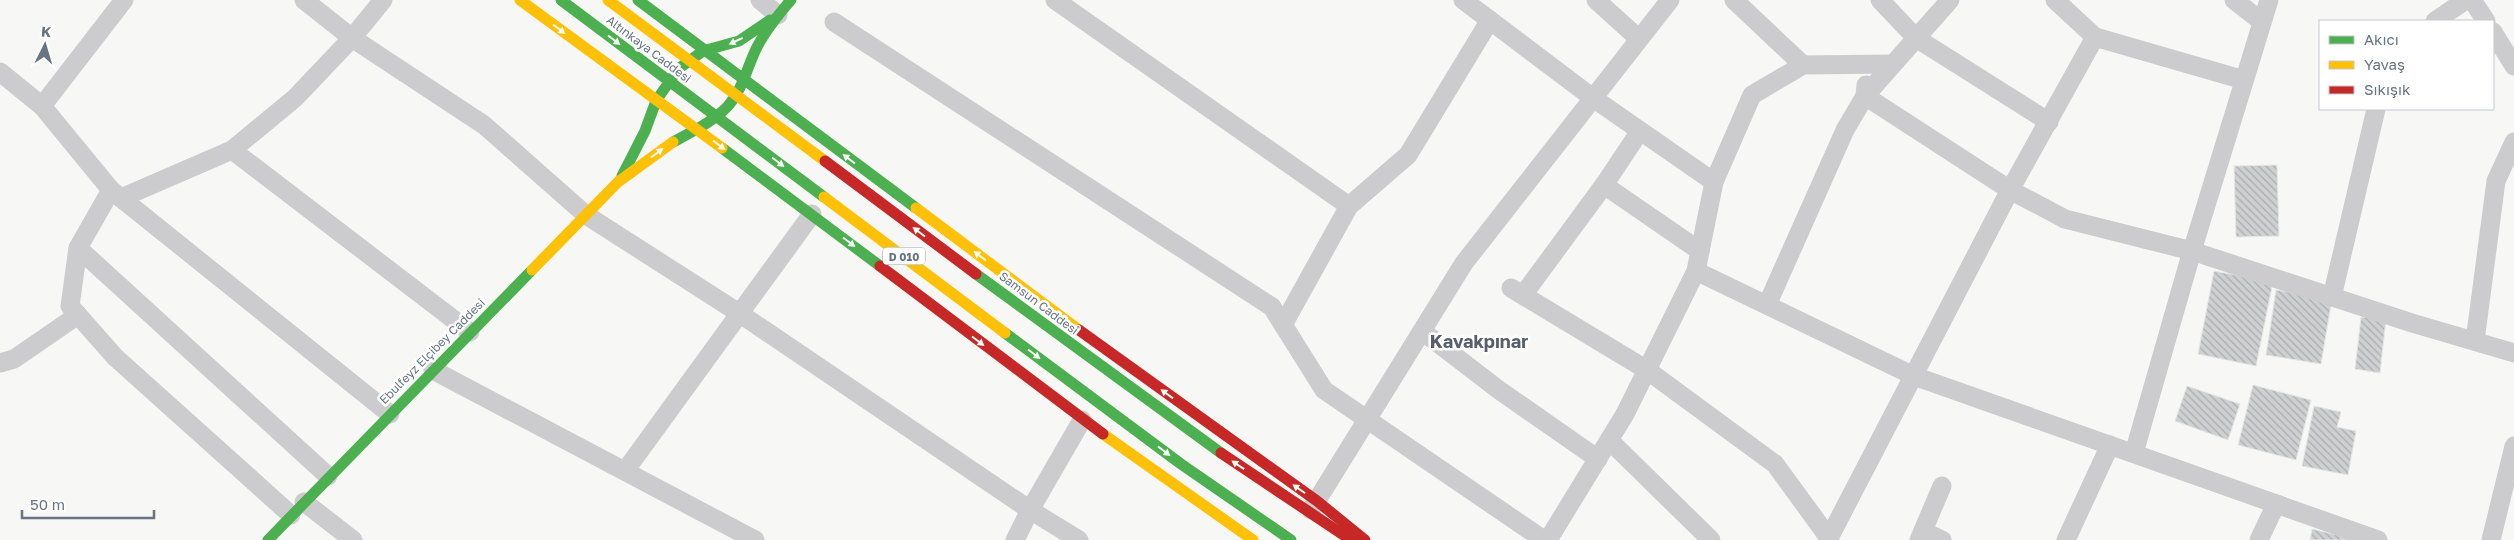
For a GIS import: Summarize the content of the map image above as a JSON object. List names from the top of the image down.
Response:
{
  "streets": {
    "main road": [
      "Altınkaya Caddesi",
      "D 010",
      "Samsun Caddesi",
      "Ebulfeyz Elçibey Caddesi"
    ]
  },
  "crossings": [
    ["Altınkaya Caddesi", "Samsun Caddesi"]
  ],
  "districts": ["Kavakpınar"],
  "legend": ["Akıcı", "Yavaş", "Sıkışık"],
  "scale_bar": "50 m",
  "north": "top"
}
